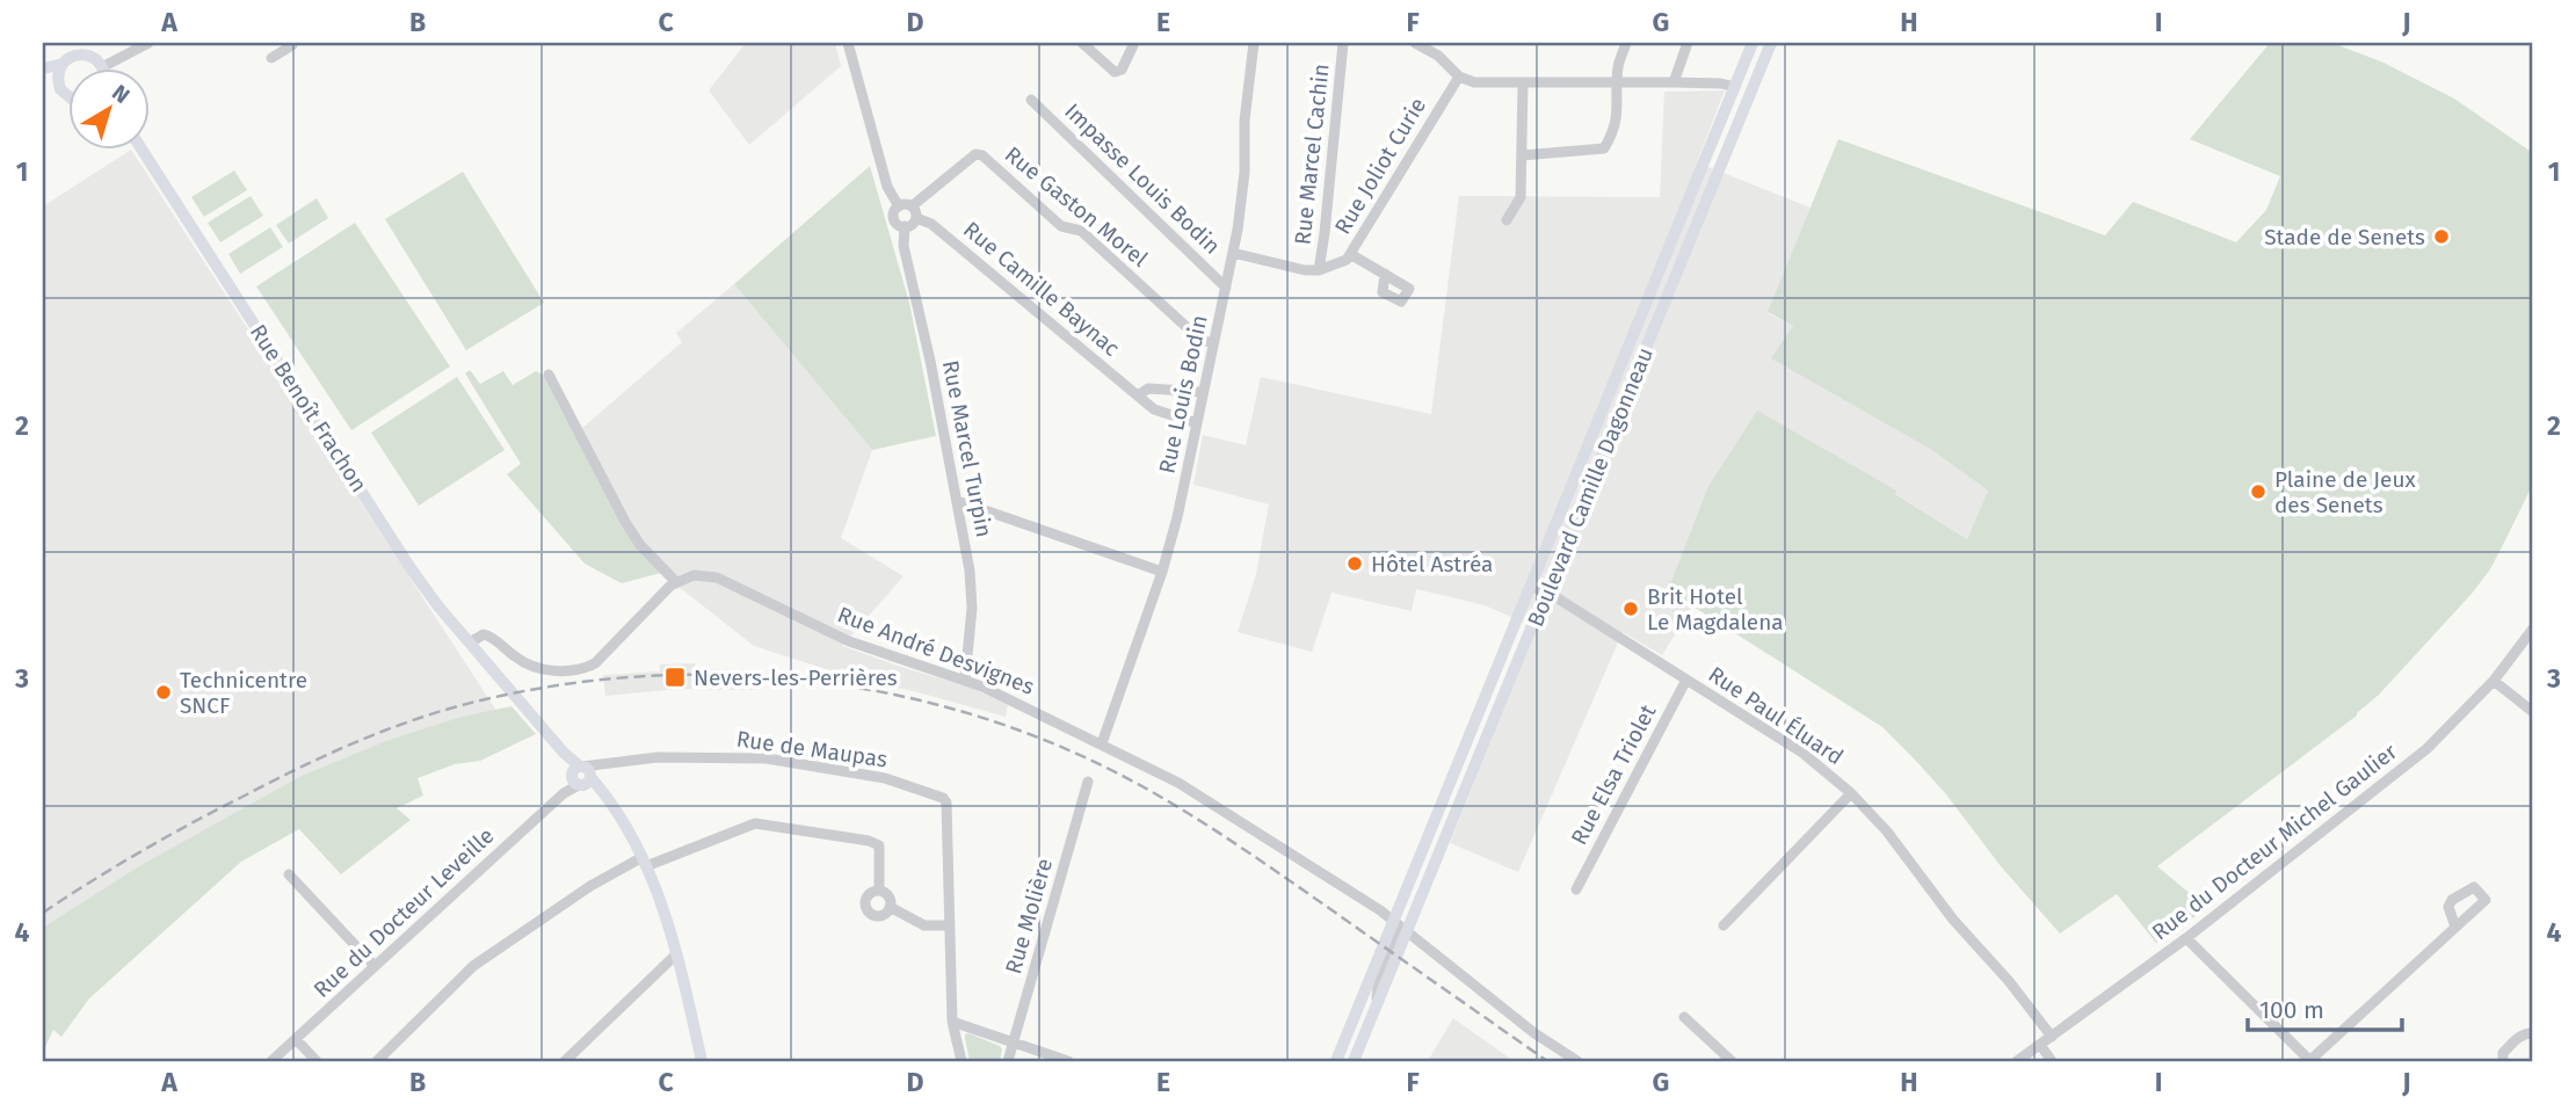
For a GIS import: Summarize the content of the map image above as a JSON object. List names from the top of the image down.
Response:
{
  "streets": {
    "main road": ["Rue Benoît Frachon", "Boulevard Camille Dagonneau"],
    "street": [
      "Rue Marcel Cachin",
      "Rue Joliot Curie",
      "Impasse Louis Bodin",
      "Rue Gaston Morel",
      "Rue Camille Baynac",
      "Rue Louis Bodin",
      "Rue Marcel Turpin",
      "Rue André Desvignes",
      "Rue Paul Éluard",
      "Rue de Maupas",
      "Rue Elsa Triolet",
      "Rue du Docteur Michel Gaulier",
      "Rue du Docteur Leveille",
      "Rue Molière"
    ]
  },
  "crossings": [
    ["Rue Marcel Cachin", "Rue Joliot Curie"],
    ["Impasse Louis Bodin", "Rue Louis Bodin"],
    ["Rue Gaston Morel", "Rue Camille Baynac"],
    ["Rue Gaston Morel", "Rue Louis Bodin"],
    ["Rue Gaston Morel", "Rue Marcel Turpin"],
    ["Rue Camille Baynac", "Rue Louis Bodin"],
    ["Rue Camille Baynac", "Rue Marcel Turpin"],
    ["Rue Louis Bodin", "Rue André Desvignes"],
    ["Rue Benoît Frachon", "Rue de Maupas"],
    ["Rue Benoît Frachon", "Rue du Docteur Leveille"],
    ["Rue Marcel Turpin", "Rue André Desvignes"],
    ["Boulevard Camille Dagonneau", "Rue André Desvignes"],
    ["Boulevard Camille Dagonneau", "Rue Paul Éluard"],
    ["Rue Paul Éluard", "Rue Elsa Triolet"],
    ["Rue Paul Éluard", "Rue du Docteur Michel Gaulier"],
    ["Rue de Maupas", "Rue du Docteur Leveille"]
  ],
  "places": {
    "other": [
      "Stade de Senets",
      "Plaine de Jeux des Senets",
      "Hôtel Astréa",
      "Brit Hotel Le Magdalena",
      "Technicentre SNCF"
    ],
    "transit": ["Nevers-les-Perrières"]
  },
  "scale_bar": "100 m",
  "north": "top right",
  "grid": {
    "columns": [
      "A",
      "B",
      "C",
      "D",
      "E",
      "F",
      "G",
      "H",
      "I",
      "J"
    ],
    "rows": [
      "1",
      "2",
      "3",
      "4"
    ]
  }
}
